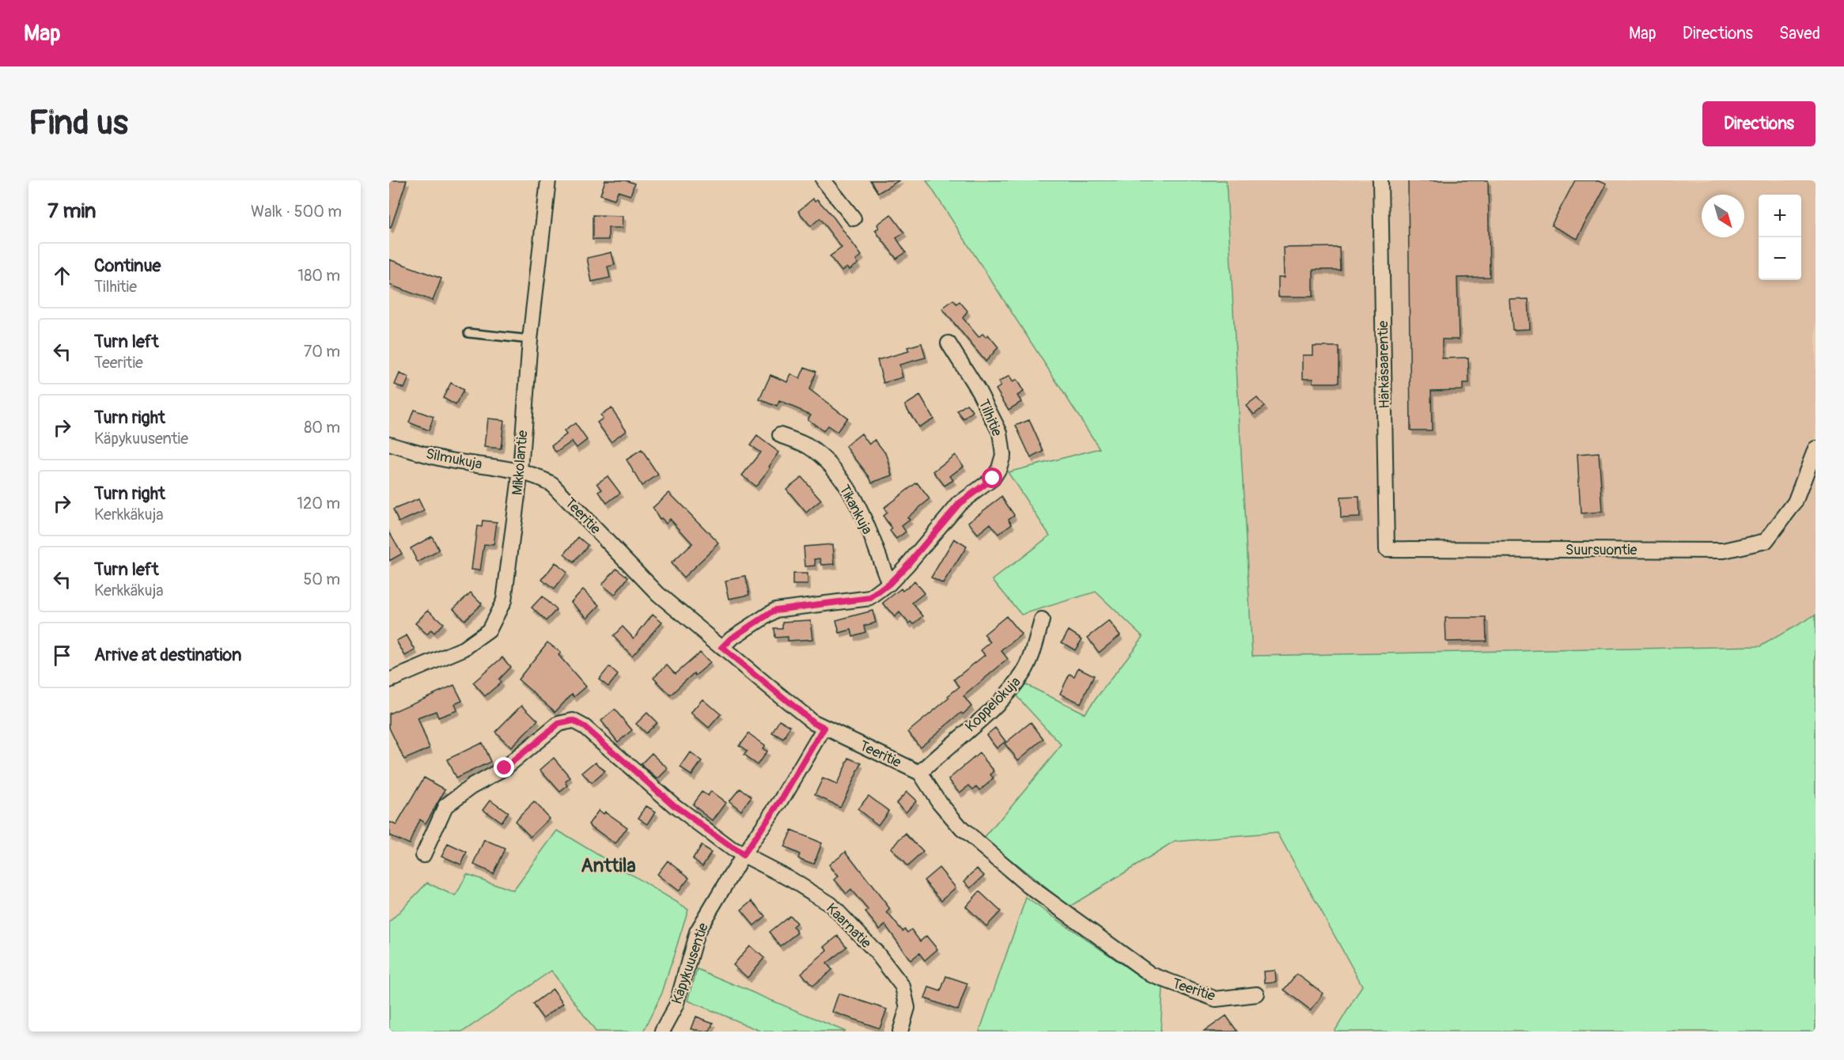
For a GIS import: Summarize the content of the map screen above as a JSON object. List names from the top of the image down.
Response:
{
  "streets": {
    "street": [
      "Härkäsaarentie",
      "Tilhitie",
      "Silmukuja",
      "Mikkolantie",
      "Tikankuja",
      "Teeritie",
      "Suursuontie",
      "Koppelokuja",
      "Kaarnatie",
      "Käpykuusentie"
    ]
  },
  "crossings": [
    ["Härkäsaarentie", "Suursuontie"],
    ["Tilhitie", "Tikankuja"],
    ["Tilhitie", "Teeritie"],
    ["Silmukuja", "Mikkolantie"],
    ["Silmukuja", "Teeritie"],
    ["Mikkolantie", "Teeritie"],
    ["Teeritie", "Koppelokuja"],
    ["Teeritie", "Käpykuusentie"],
    ["Kaarnatie", "Käpykuusentie"]
  ],
  "districts": ["Anttila"],
  "north": "bottom right",
  "page": {
    "header": "Map",
    "nav": ["Map", "Directions", "Saved"],
    "buttons": "Directions",
    "title": "Find us",
    "heading": ["7 min", "Walk · 500 m"],
    "map_buttons": ["+", "−"],
    "list": [
      ["Continue", "Tilhitie", "180 m"],
      ["Turn left", "Teeritie", "70 m"],
      ["Turn right", "Käpykuusentie", "80 m"],
      ["Turn right", "Kerkkäkuja", "120 m"],
      ["Turn left", "Kerkkäkuja", "50 m"],
      "Arrive at destination"
    ]
  }
}
